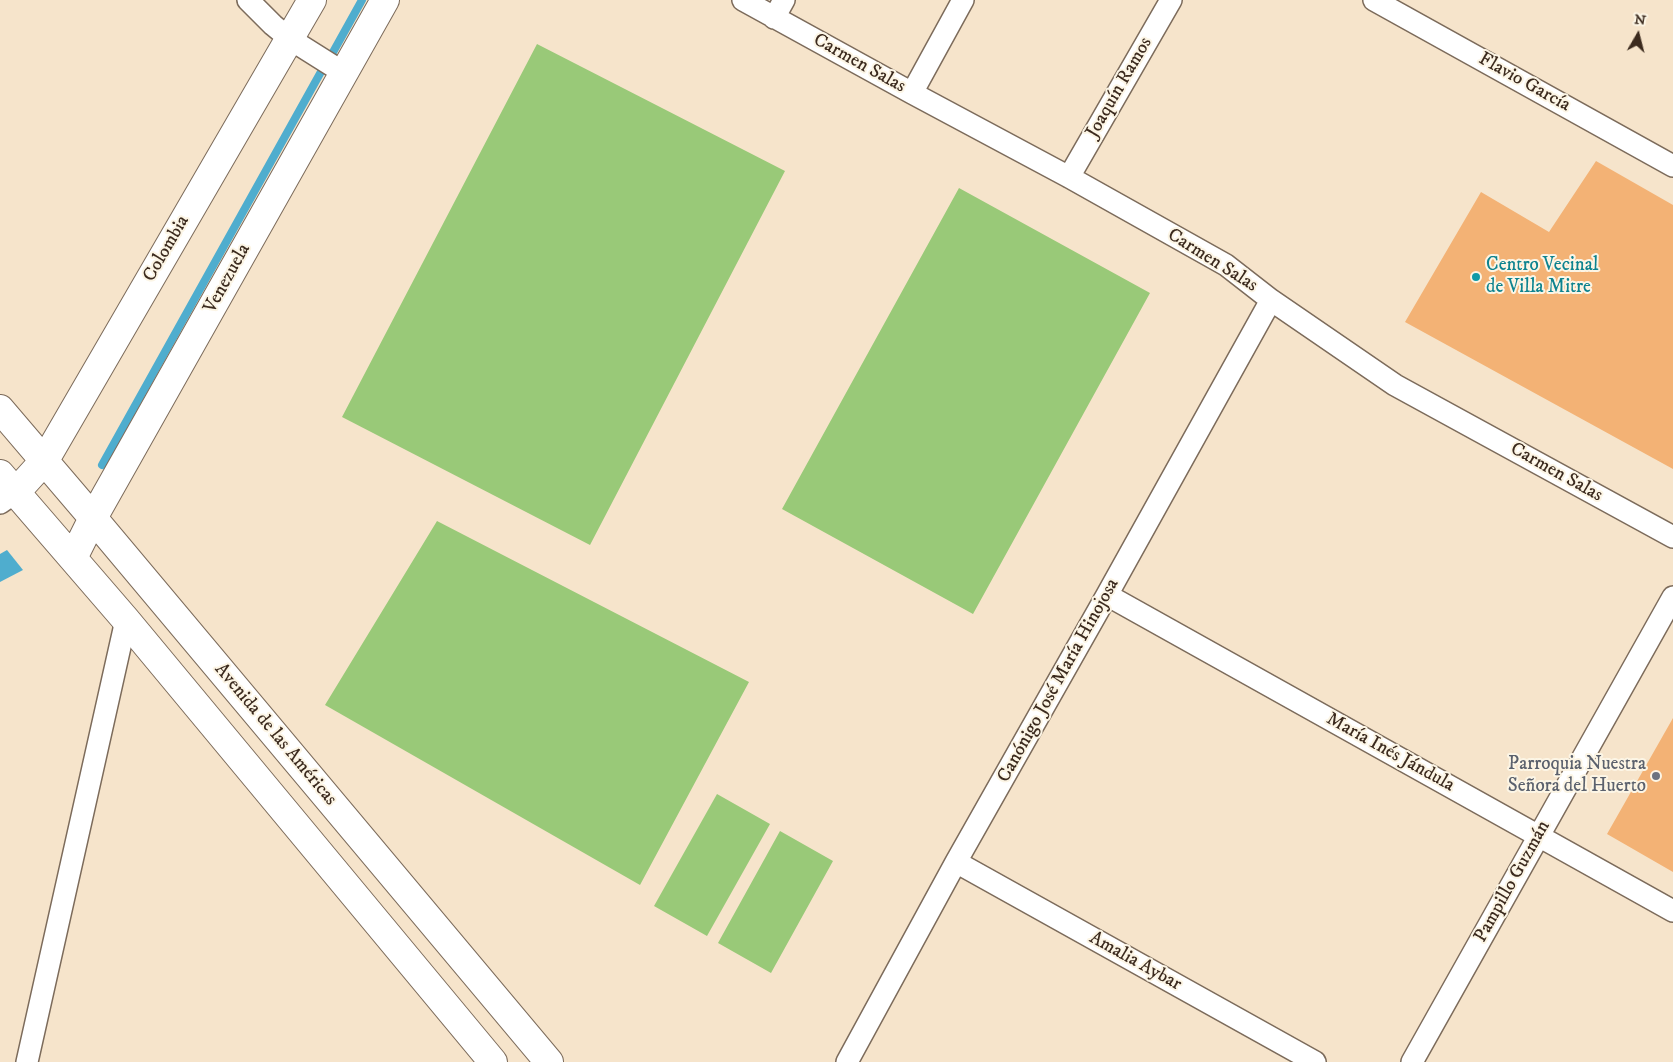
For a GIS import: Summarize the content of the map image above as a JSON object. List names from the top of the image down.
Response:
{
  "streets": {
    "main road": ["Colombia", "Venezuela", "Avenida de las Américas"],
    "street": [
      "Carmen Salas",
      "Flavio García",
      "Joaquín Ramos",
      "Canónigo José María Hinojosa",
      "María Inés Jándula",
      "Pampillo Guzmán",
      "Amalia Aybar"
    ]
  },
  "crossings": [
    ["Carmen Salas", "Joaquín Ramos"],
    ["Carmen Salas", "Canónigo José María Hinojosa"],
    ["Colombia", "Avenida de las Américas"],
    ["Venezuela", "Avenida de las Américas"],
    ["Canónigo José María Hinojosa", "María Inés Jándula"],
    ["Canónigo José María Hinojosa", "Amalia Aybar"],
    ["María Inés Jándula", "Pampillo Guzmán"]
  ],
  "places": ["Centro Vecinal de Villa Mitre", "Parroquia Nuestra Señora del Huerto"],
  "north": "top"
}
